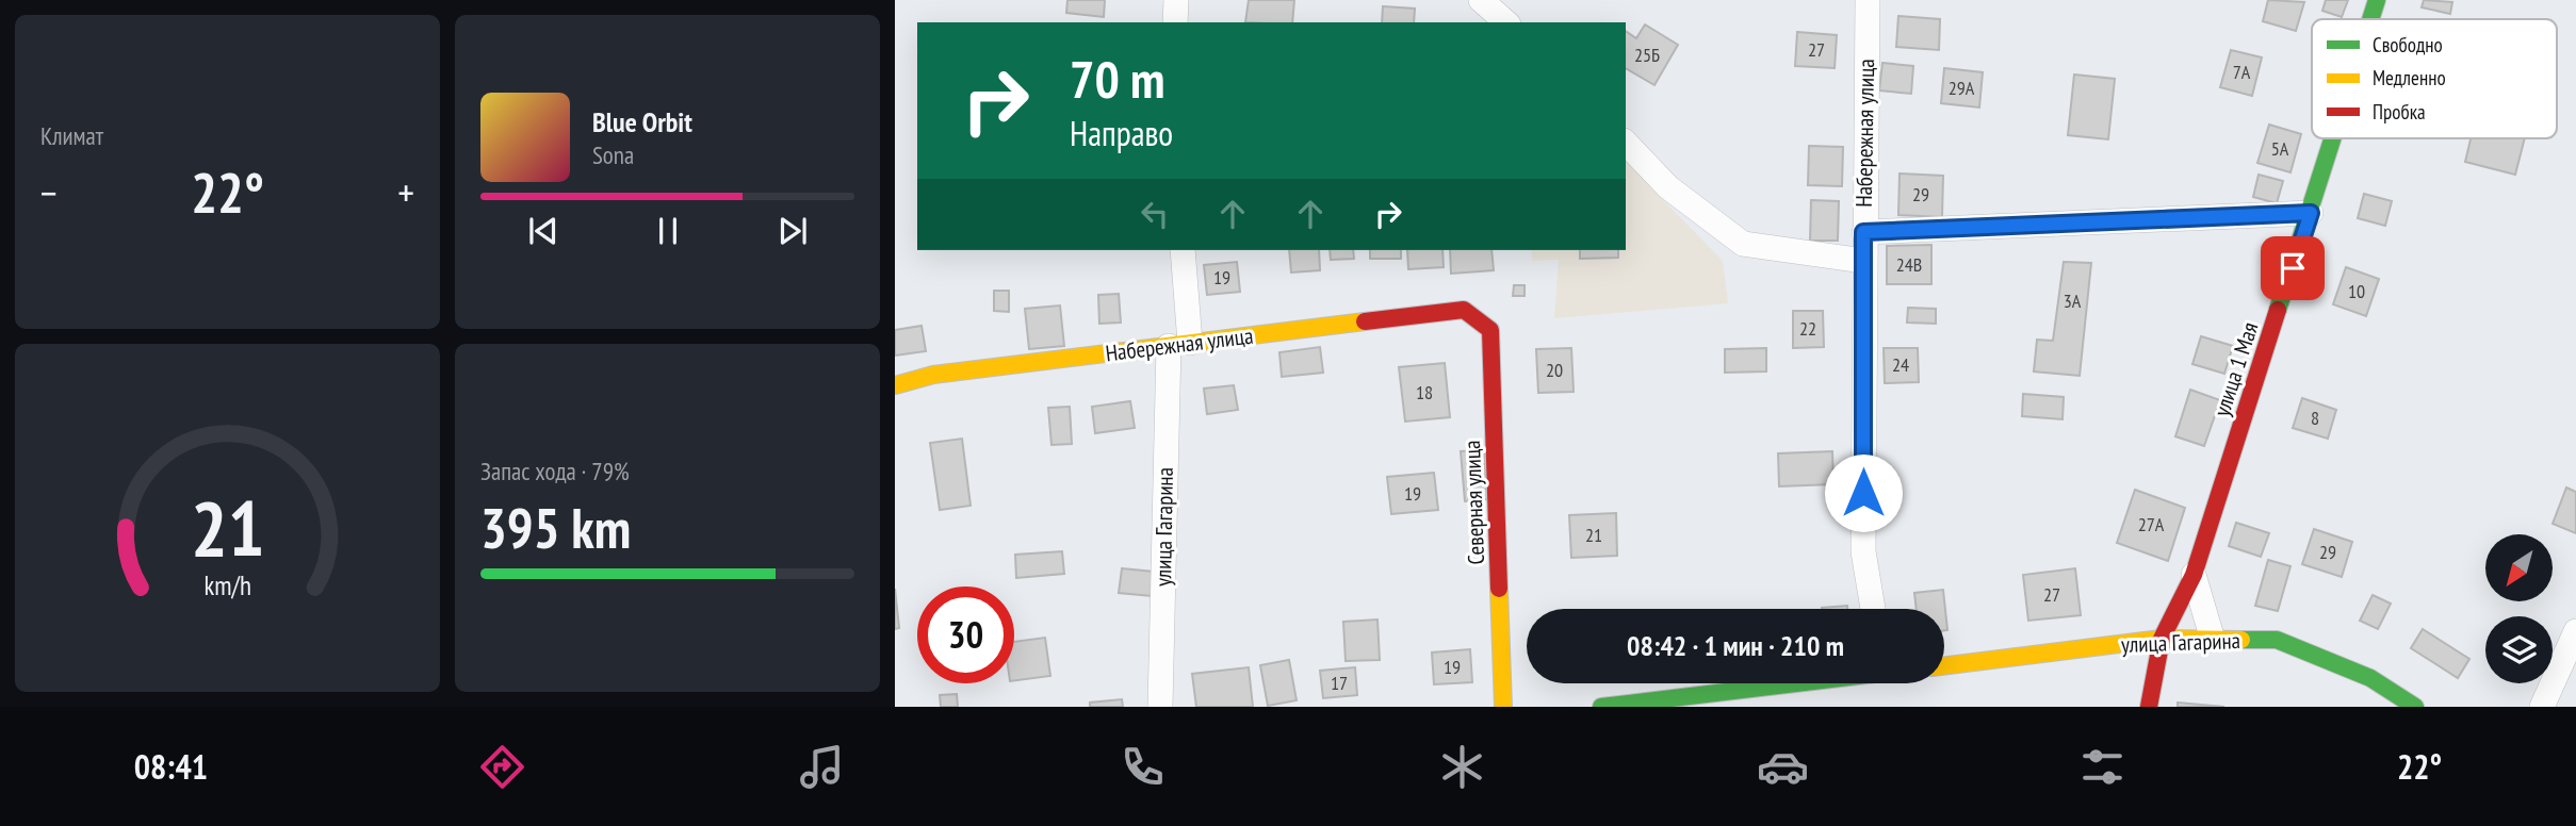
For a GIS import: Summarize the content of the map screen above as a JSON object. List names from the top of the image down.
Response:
{
  "streets": {
    "street": [
      "Набережная улица",
      "улица 1 Мая",
      "Северная улица",
      "улица Гагарина"
    ]
  },
  "crossings": [
    ["Набережная улица", "Северная улица"],
    ["Набережная улица", "улица Гагарина"],
    ["улица 1 Мая", "улица Гагарина"]
  ],
  "house_numbers": [
    "27",
    "25Б",
    "7А",
    "29А",
    "5А",
    "29",
    "24В",
    "19",
    "10",
    "3А",
    "22",
    "24",
    "20",
    "18",
    "8",
    "19",
    "27А",
    "21",
    "29",
    "27",
    "19",
    "17"
  ],
  "legend": ["Свободно", "Медленно", "Пробка"],
  "north": "bottom left",
  "page": {
    "tile": [
      "Климат",
      ["Запас хода · 79%", "395 km"]
    ],
    "turn": ["70 m", "Направо"],
    "song": ["Blue Orbit", "Sona"],
    "heat": ["−", "22°", "+"],
    "limit": "30",
    "trip": "08:42 · 1 мин · 210 m",
    "tabs": ["08:41", "22°"],
    "gauge": ["21", "km/h"]
  }
}
